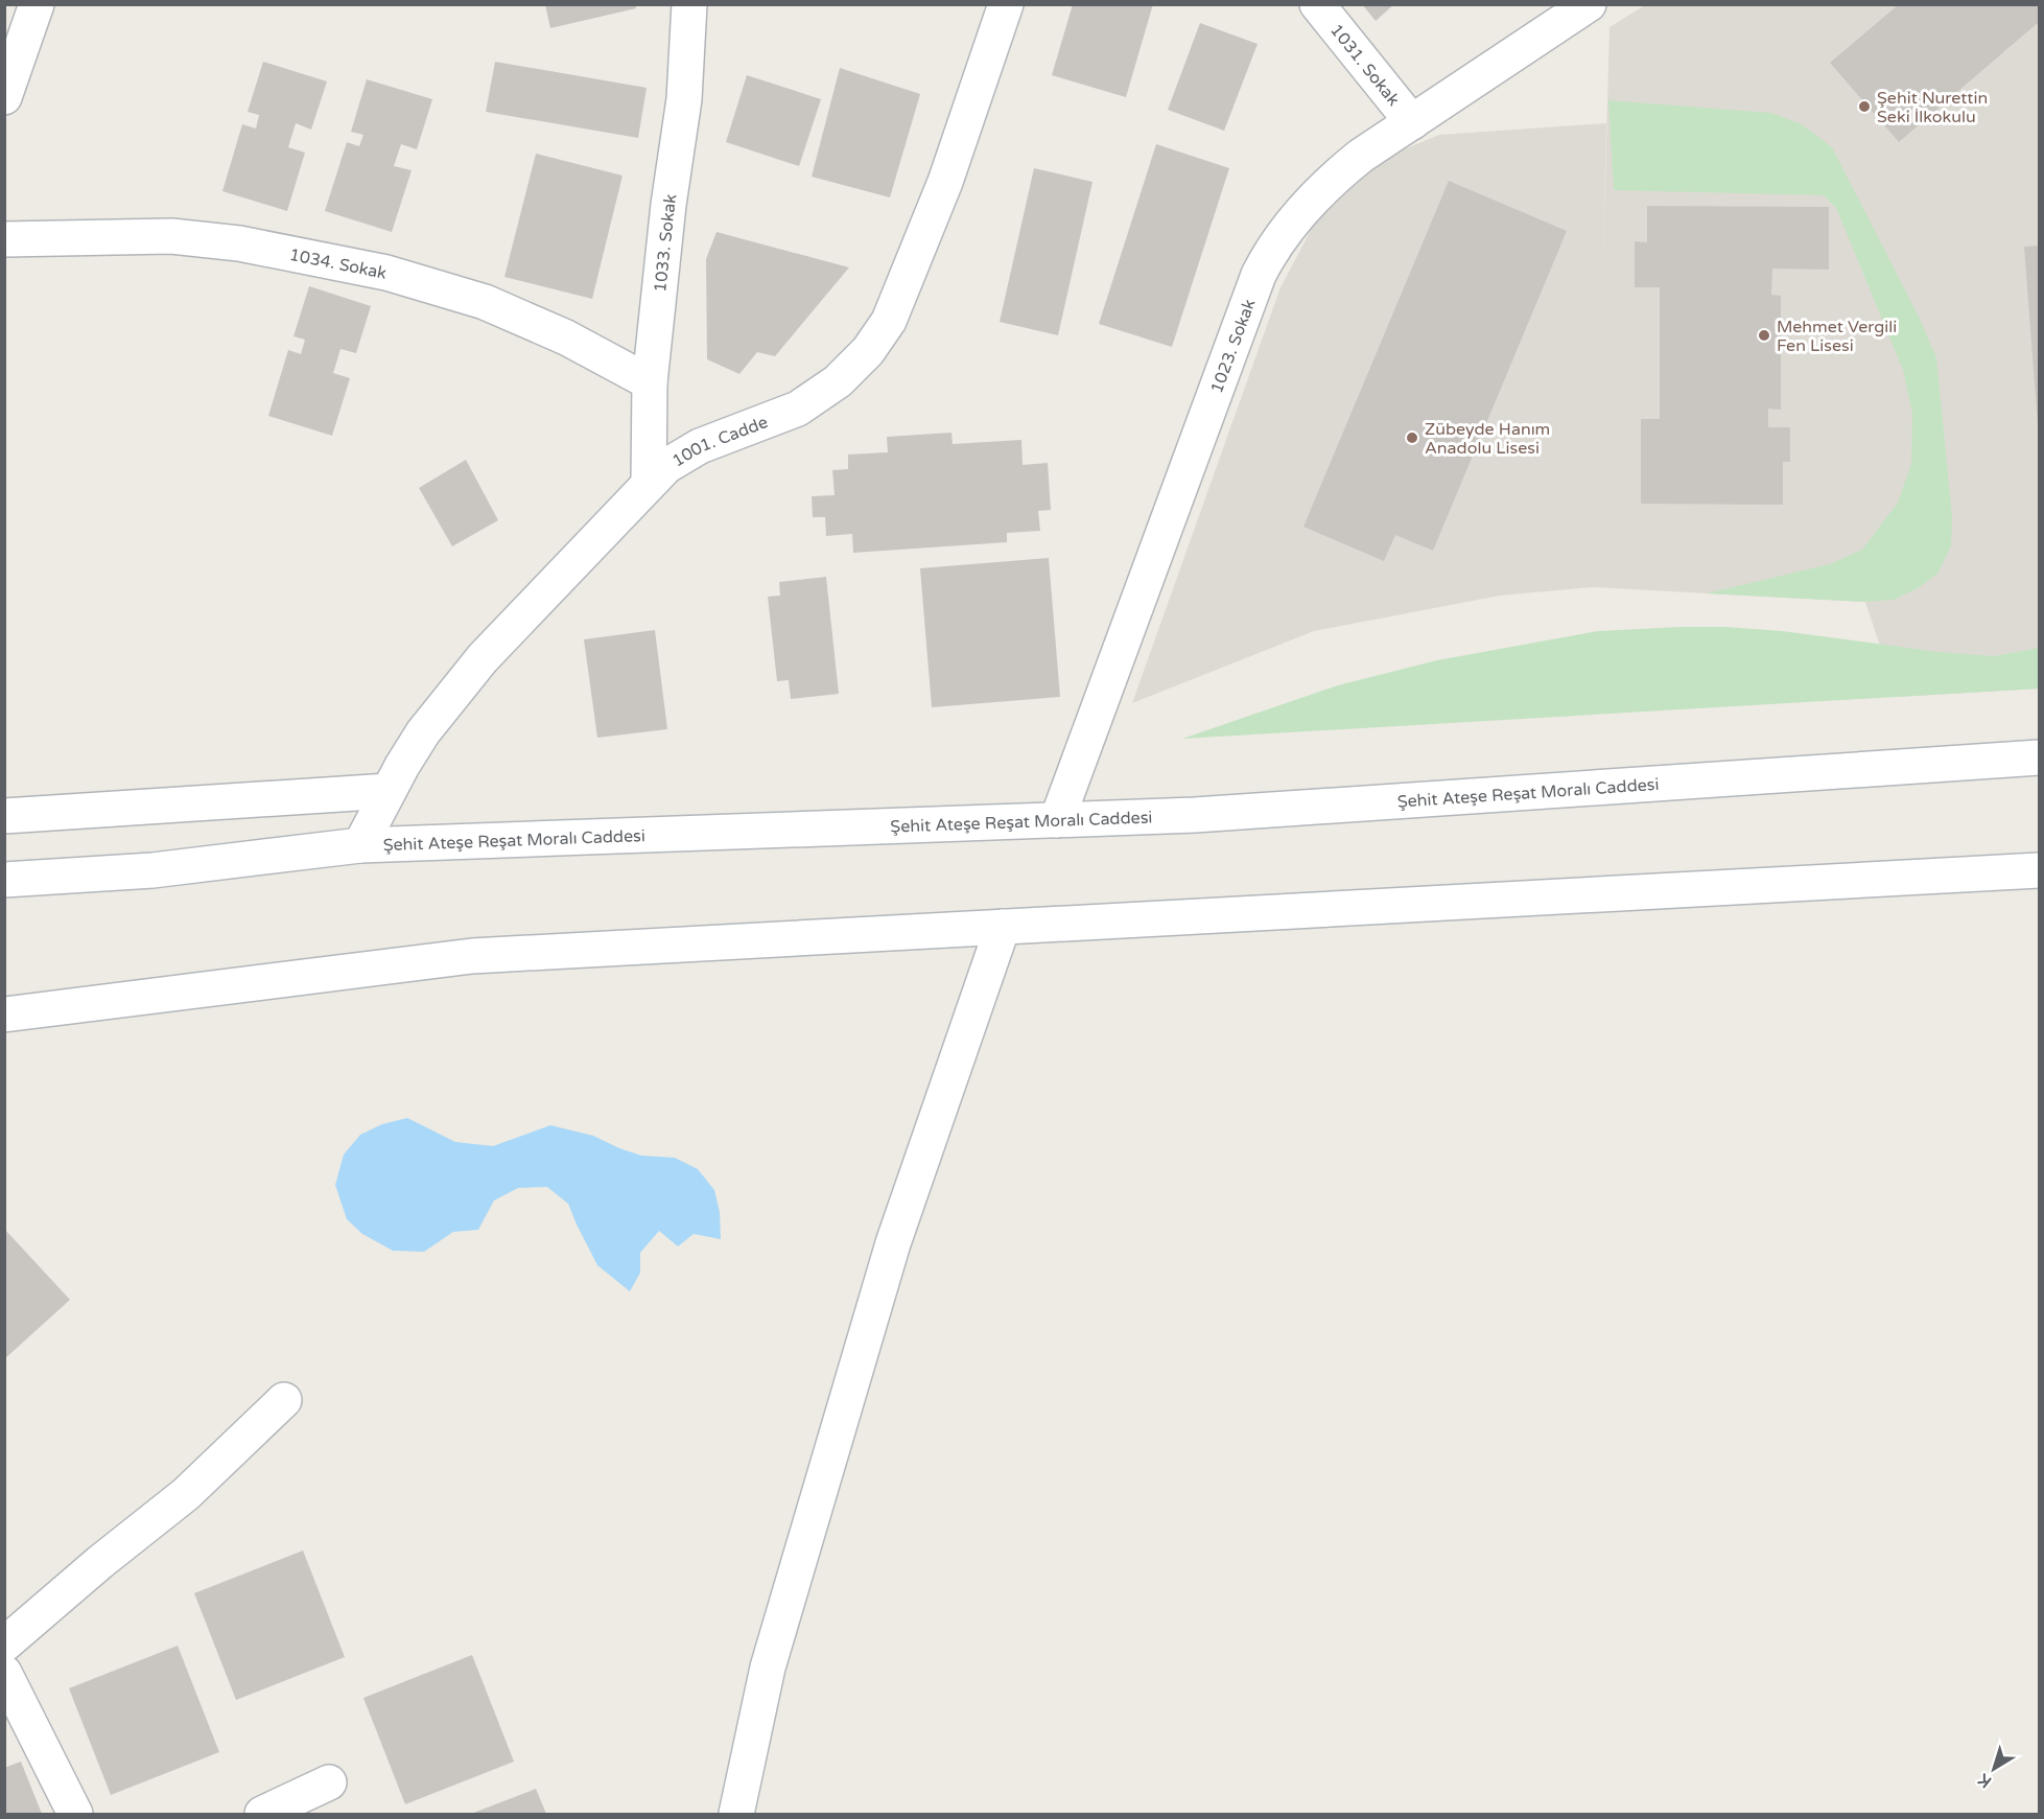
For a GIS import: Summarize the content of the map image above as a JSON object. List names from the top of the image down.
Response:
{
  "streets": {
    "main road": [
      "1031. Sokak",
      "1033. Sokak",
      "1034. Sokak",
      "1023. Sokak",
      "1001. Cadde",
      "Şehit Ateşe Reşat Moralı Caddesi"
    ]
  },
  "crossings": [
    ["1031. Sokak", "1023. Sokak"],
    ["1033. Sokak", "1034. Sokak"],
    ["1033. Sokak", "1001. Cadde"],
    ["1023. Sokak", "Şehit Ateşe Reşat Moralı Caddesi"],
    ["1001. Cadde", "Şehit Ateşe Reşat Moralı Caddesi"]
  ],
  "places": ["Şehit Nurettin Seki İlkokulu", "Mehmet Vergili Fen Lisesi", "Zübeyde Hanım Anadolu Lisesi"],
  "north": "bottom left"
}
